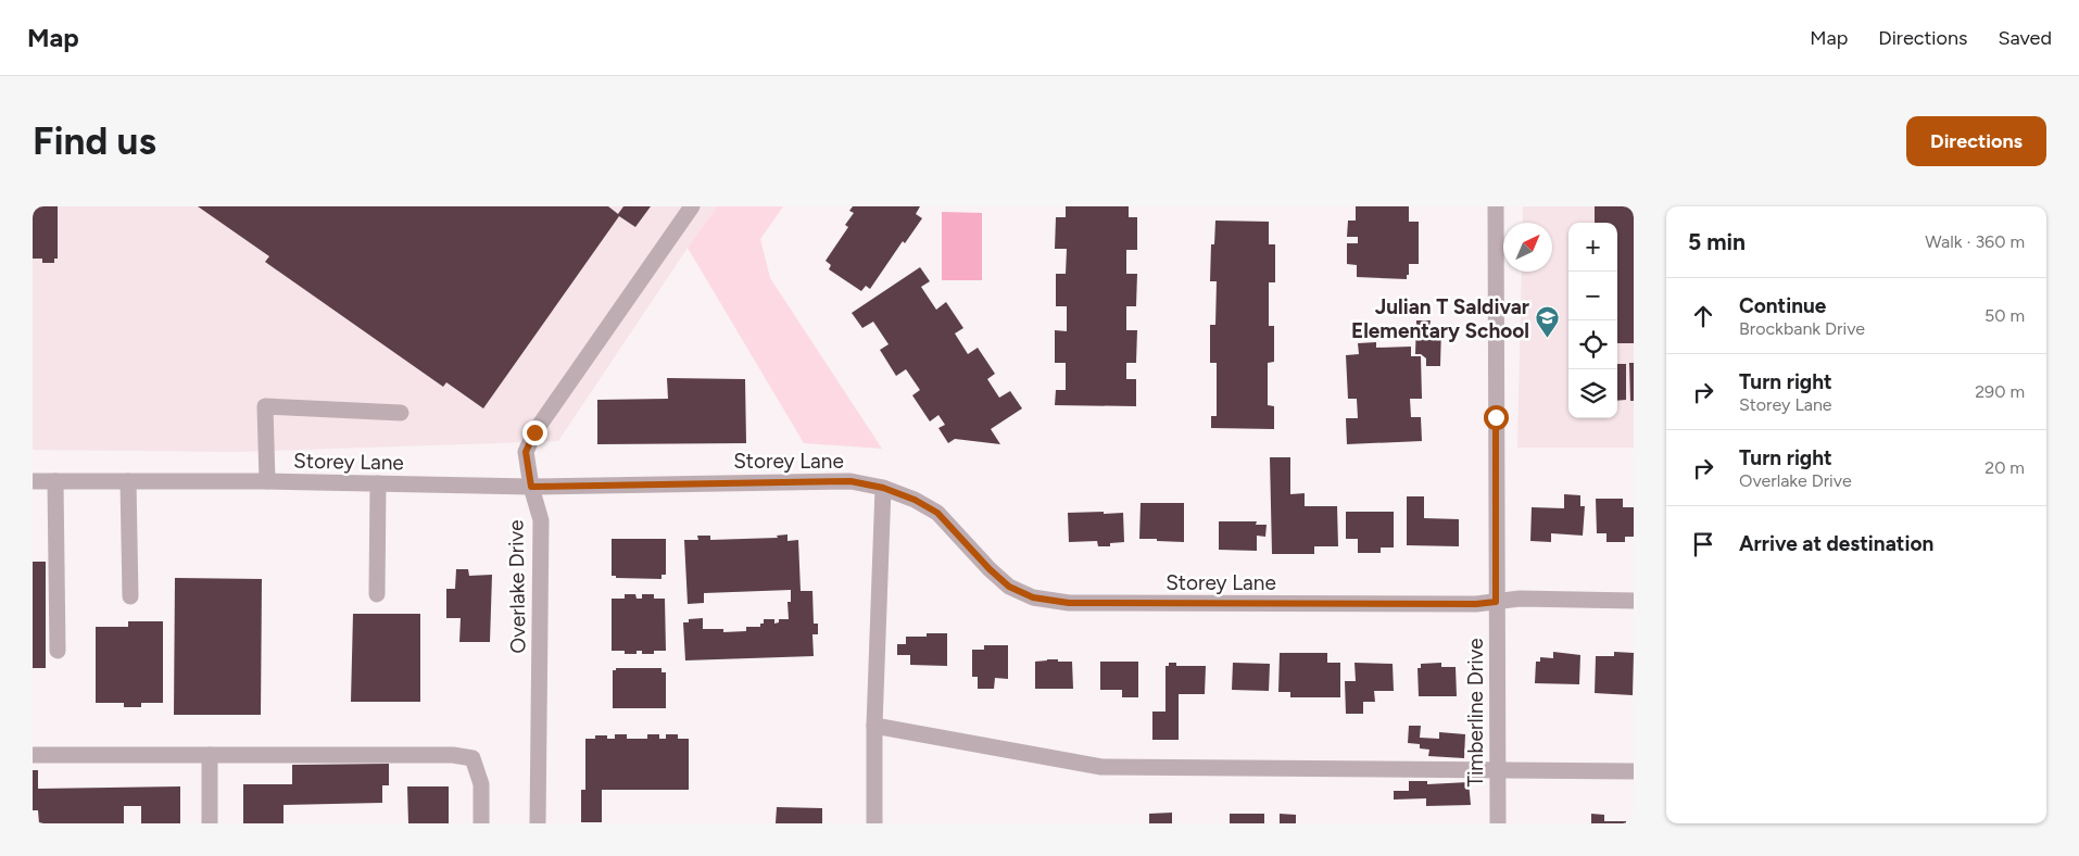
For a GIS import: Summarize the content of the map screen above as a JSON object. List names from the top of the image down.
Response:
{
  "streets": {
    "street": ["Storey Lane", "Overlake Drive", "Timberline Drive"]
  },
  "crossings": [
    ["Storey Lane", "Overlake Drive"],
    ["Storey Lane", "Timberline Drive"]
  ],
  "places": {
    "school or university": ["Julian T Saldivar Elementary School"]
  },
  "north": "top right",
  "page": {
    "header": "Map",
    "nav": ["Map", "Directions", "Saved"],
    "buttons": "Directions",
    "title": "Find us",
    "heading": ["5 min", "Walk · 360 m"],
    "map_buttons": ["+", "−"],
    "list": [
      ["Continue", "Brockbank Drive", "50 m"],
      ["Turn right", "Storey Lane", "290 m"],
      ["Turn right", "Overlake Drive", "20 m"],
      "Arrive at destination"
    ]
  }
}
